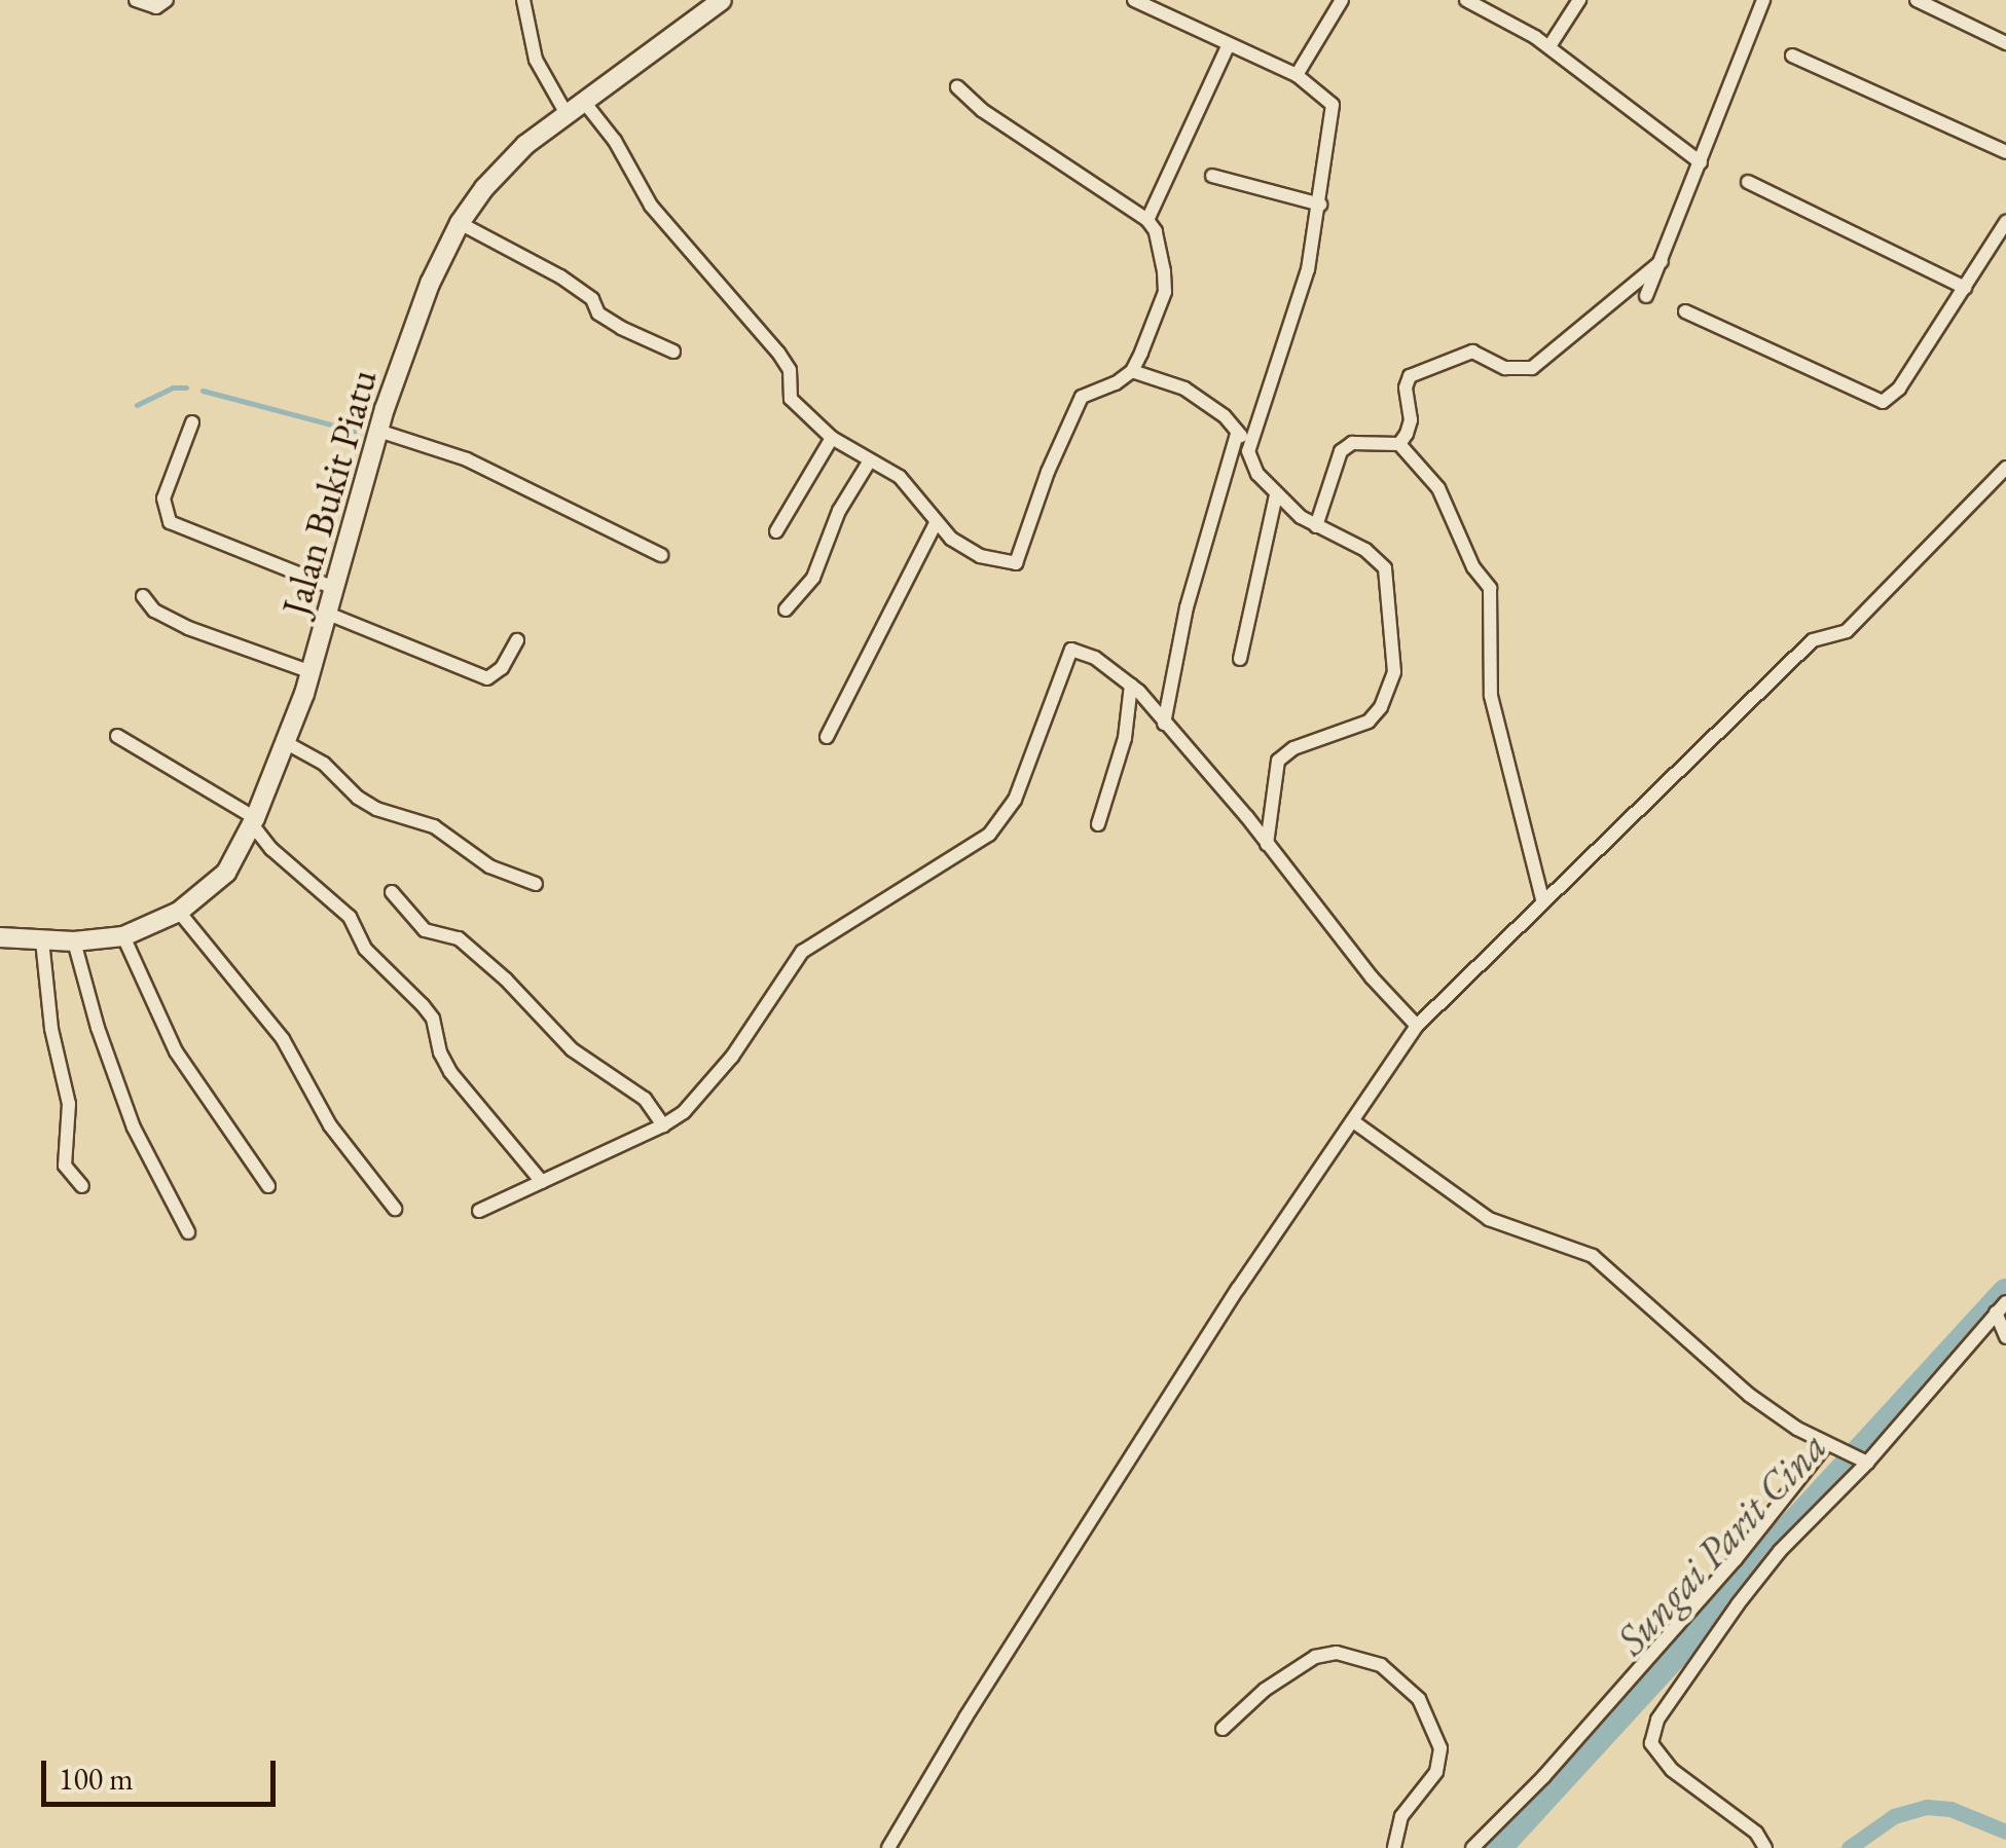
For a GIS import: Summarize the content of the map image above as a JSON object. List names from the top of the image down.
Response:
{
  "streets": {
    "main road": ["Jalan Bukit Piatu"]
  },
  "water": ["Sungai Parit Cina"],
  "scale_bar": "100 m"
}
